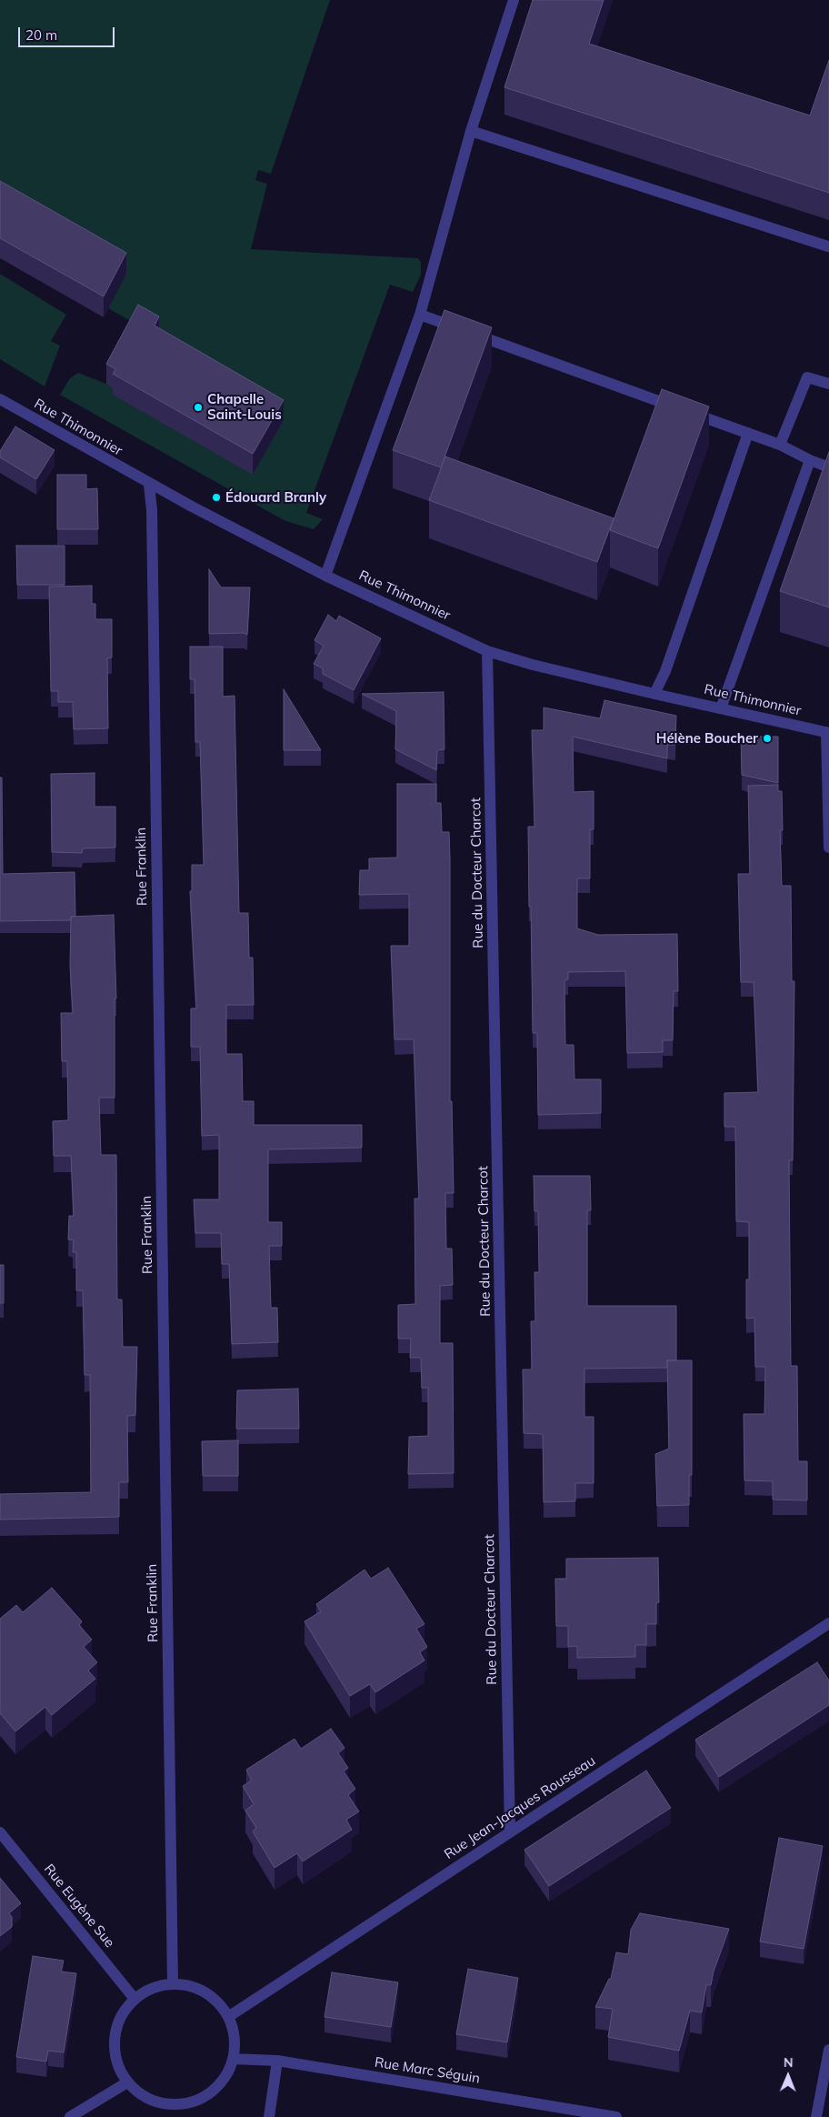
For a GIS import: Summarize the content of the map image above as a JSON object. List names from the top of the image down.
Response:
{
  "streets": {
    "street": [
      "Rue Thimonnier",
      "Rue Franklin",
      "Rue du Docteur Charcot",
      "Rue Jean-Jacques Rousseau",
      "Rue Eugène Sue",
      "Rue Marc Séguin"
    ]
  },
  "crossings": [
    ["Rue Thimonnier", "Rue Franklin"],
    ["Rue Thimonnier", "Rue du Docteur Charcot"],
    ["Rue Franklin", "Rue Jean-Jacques Rousseau"],
    ["Rue Franklin", "Rue Eugène Sue"],
    ["Rue Franklin", "Rue Marc Séguin"],
    ["Rue du Docteur Charcot", "Rue Jean-Jacques Rousseau"],
    ["Rue Jean-Jacques Rousseau", "Rue Eugène Sue"],
    ["Rue Jean-Jacques Rousseau", "Rue Marc Séguin"],
    ["Rue Eugène Sue", "Rue Marc Séguin"]
  ],
  "places": ["Chapelle Saint-Louis", "Édouard Branly", "Hélène Boucher"],
  "scale_bar": "20 m",
  "north": "top"
}
